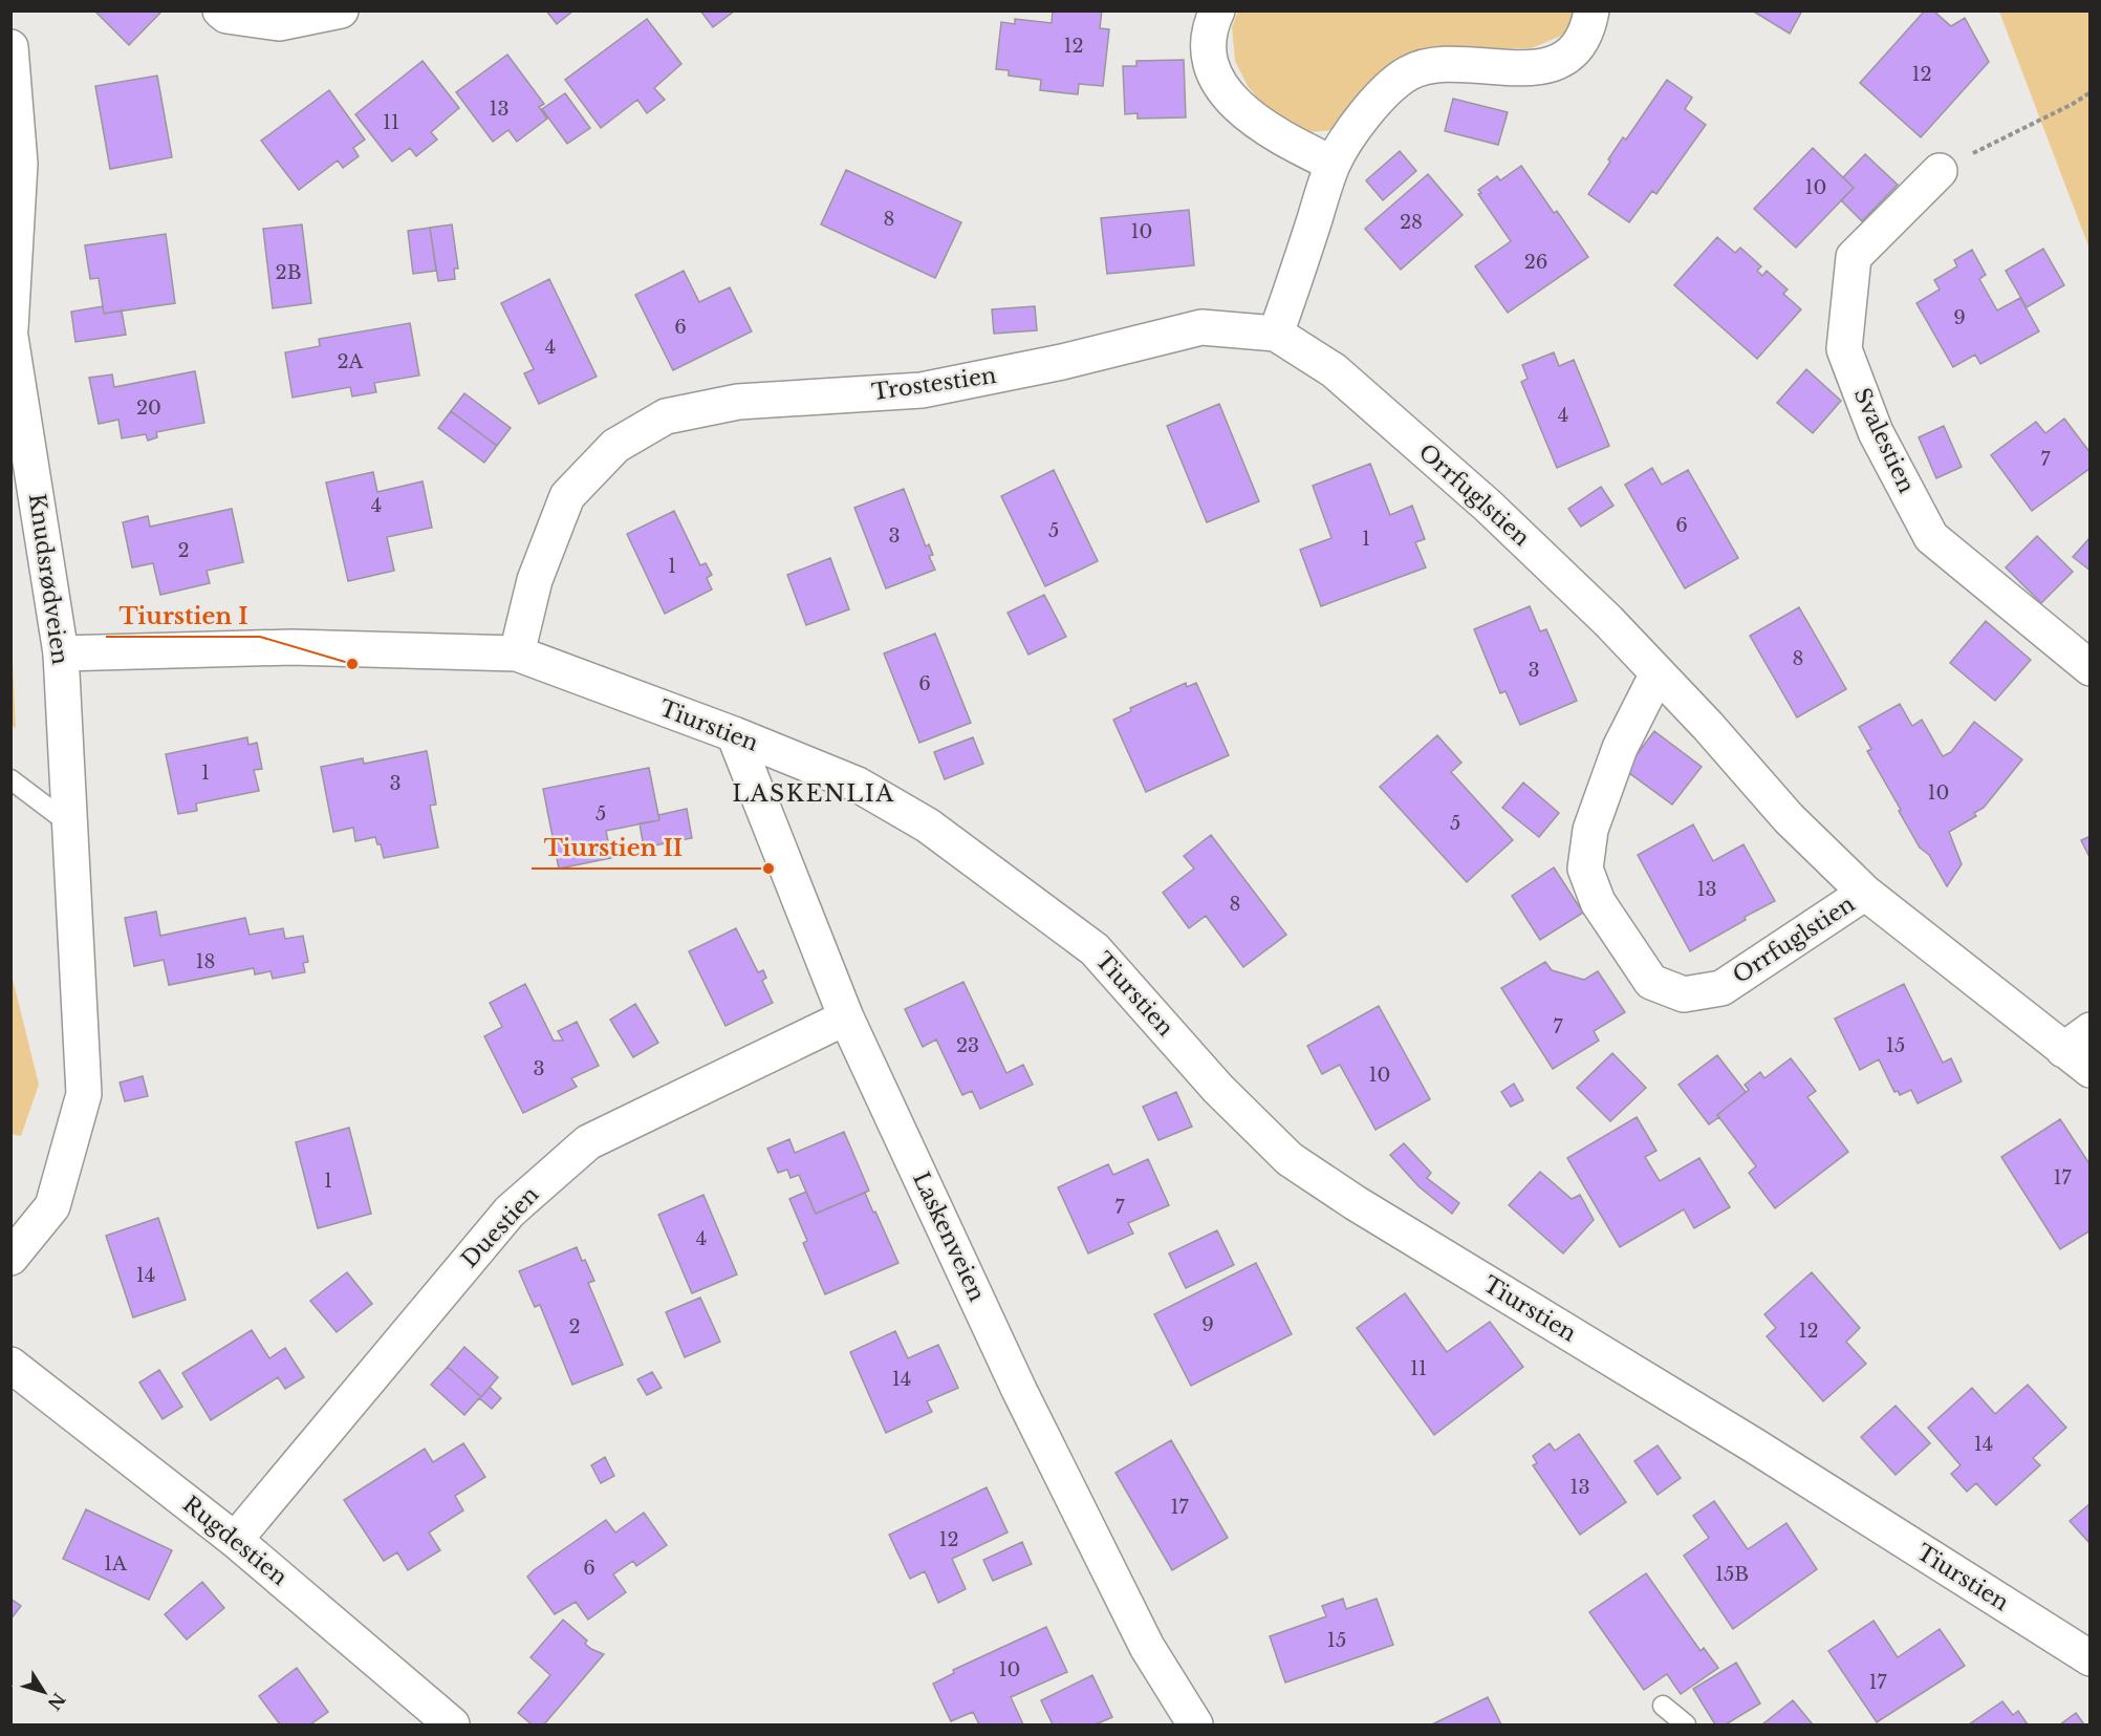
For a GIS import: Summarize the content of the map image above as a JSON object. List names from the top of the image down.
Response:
{
  "streets": {
    "street": [
      "Trostestien",
      "Svalestien",
      "Orrfuglstien",
      "Knudsrødveien",
      "Tiurstien",
      "Duestien",
      "Laskenveien",
      "Rugdestien"
    ]
  },
  "crossings": [
    ["Trostestien", "Orrfuglstien"],
    ["Trostestien", "Tiurstien"],
    ["Knudsrødveien", "Tiurstien"],
    ["Tiurstien", "Laskenveien"],
    ["Duestien", "Laskenveien"],
    ["Duestien", "Rugdestien"]
  ],
  "districts": ["LASKENLIA"],
  "places": ["Tiurstien I", "Tiurstien II"],
  "house_numbers": [
    "12",
    "12",
    "13",
    "11",
    "10",
    "8",
    "28",
    "10",
    "26",
    "2B",
    "9",
    "6",
    "4",
    "2A",
    "20",
    "4",
    "7",
    "4",
    "6",
    "5",
    "3",
    "1",
    "2",
    "1",
    "8",
    "3",
    "6",
    "1",
    "3",
    "10",
    "5",
    "5",
    "13",
    "8",
    "18",
    "7",
    "23",
    "15",
    "3",
    "10",
    "17",
    "1",
    "7",
    "4",
    "14",
    "9",
    "2",
    "12",
    "11",
    "14",
    "14",
    "13",
    "17",
    "12",
    "1A",
    "6",
    "15B",
    "15",
    "10",
    "17"
  ],
  "north": "bottom right"
}
